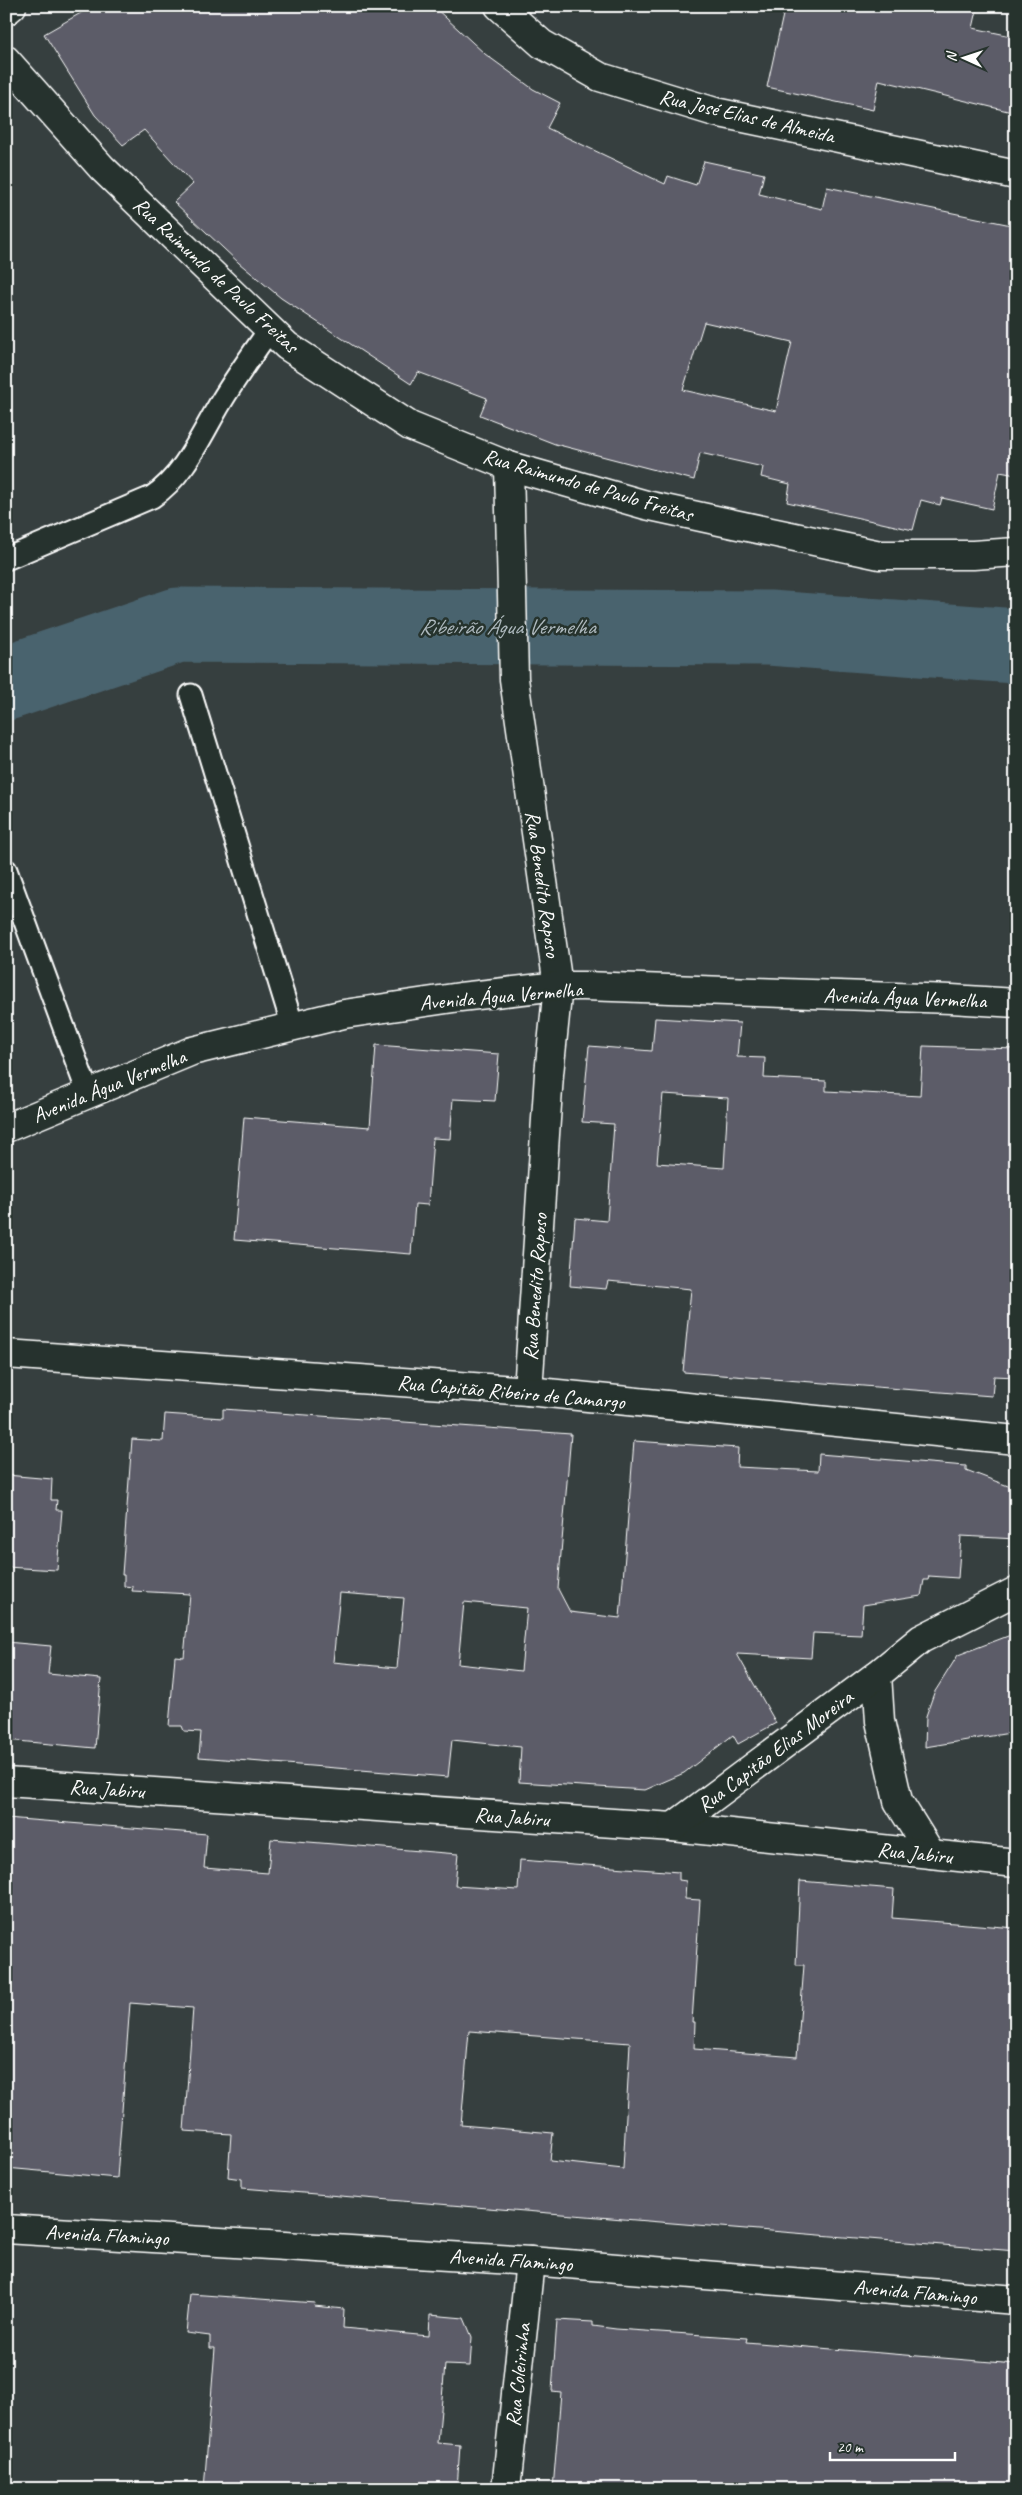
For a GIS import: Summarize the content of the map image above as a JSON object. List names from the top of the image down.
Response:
{
  "streets": {
    "street": [
      "Rua José Elias de Almeida",
      "Rua Raimundo de Paulo Freitas",
      "Rua Benedito Raposo",
      "Avenida Água Vermelha",
      "Rua Capitão Ribeiro de Camargo",
      "Rua Capitão Elias Moreira",
      "Rua Jabiru",
      "Avenida Flamingo",
      "Rua Coleirinha"
    ]
  },
  "crossings": [
    ["Rua Raimundo de Paulo Freitas", "Rua Benedito Raposo"],
    ["Rua Benedito Raposo", "Avenida Água Vermelha"],
    ["Rua Benedito Raposo", "Rua Capitão Ribeiro de Camargo"],
    ["Rua Capitão Elias Moreira", "Rua Jabiru"],
    ["Avenida Flamingo", "Rua Coleirinha"]
  ],
  "water": ["Ribeirão Água Vermelha"],
  "scale_bar": "20 m",
  "north": "left"
}
